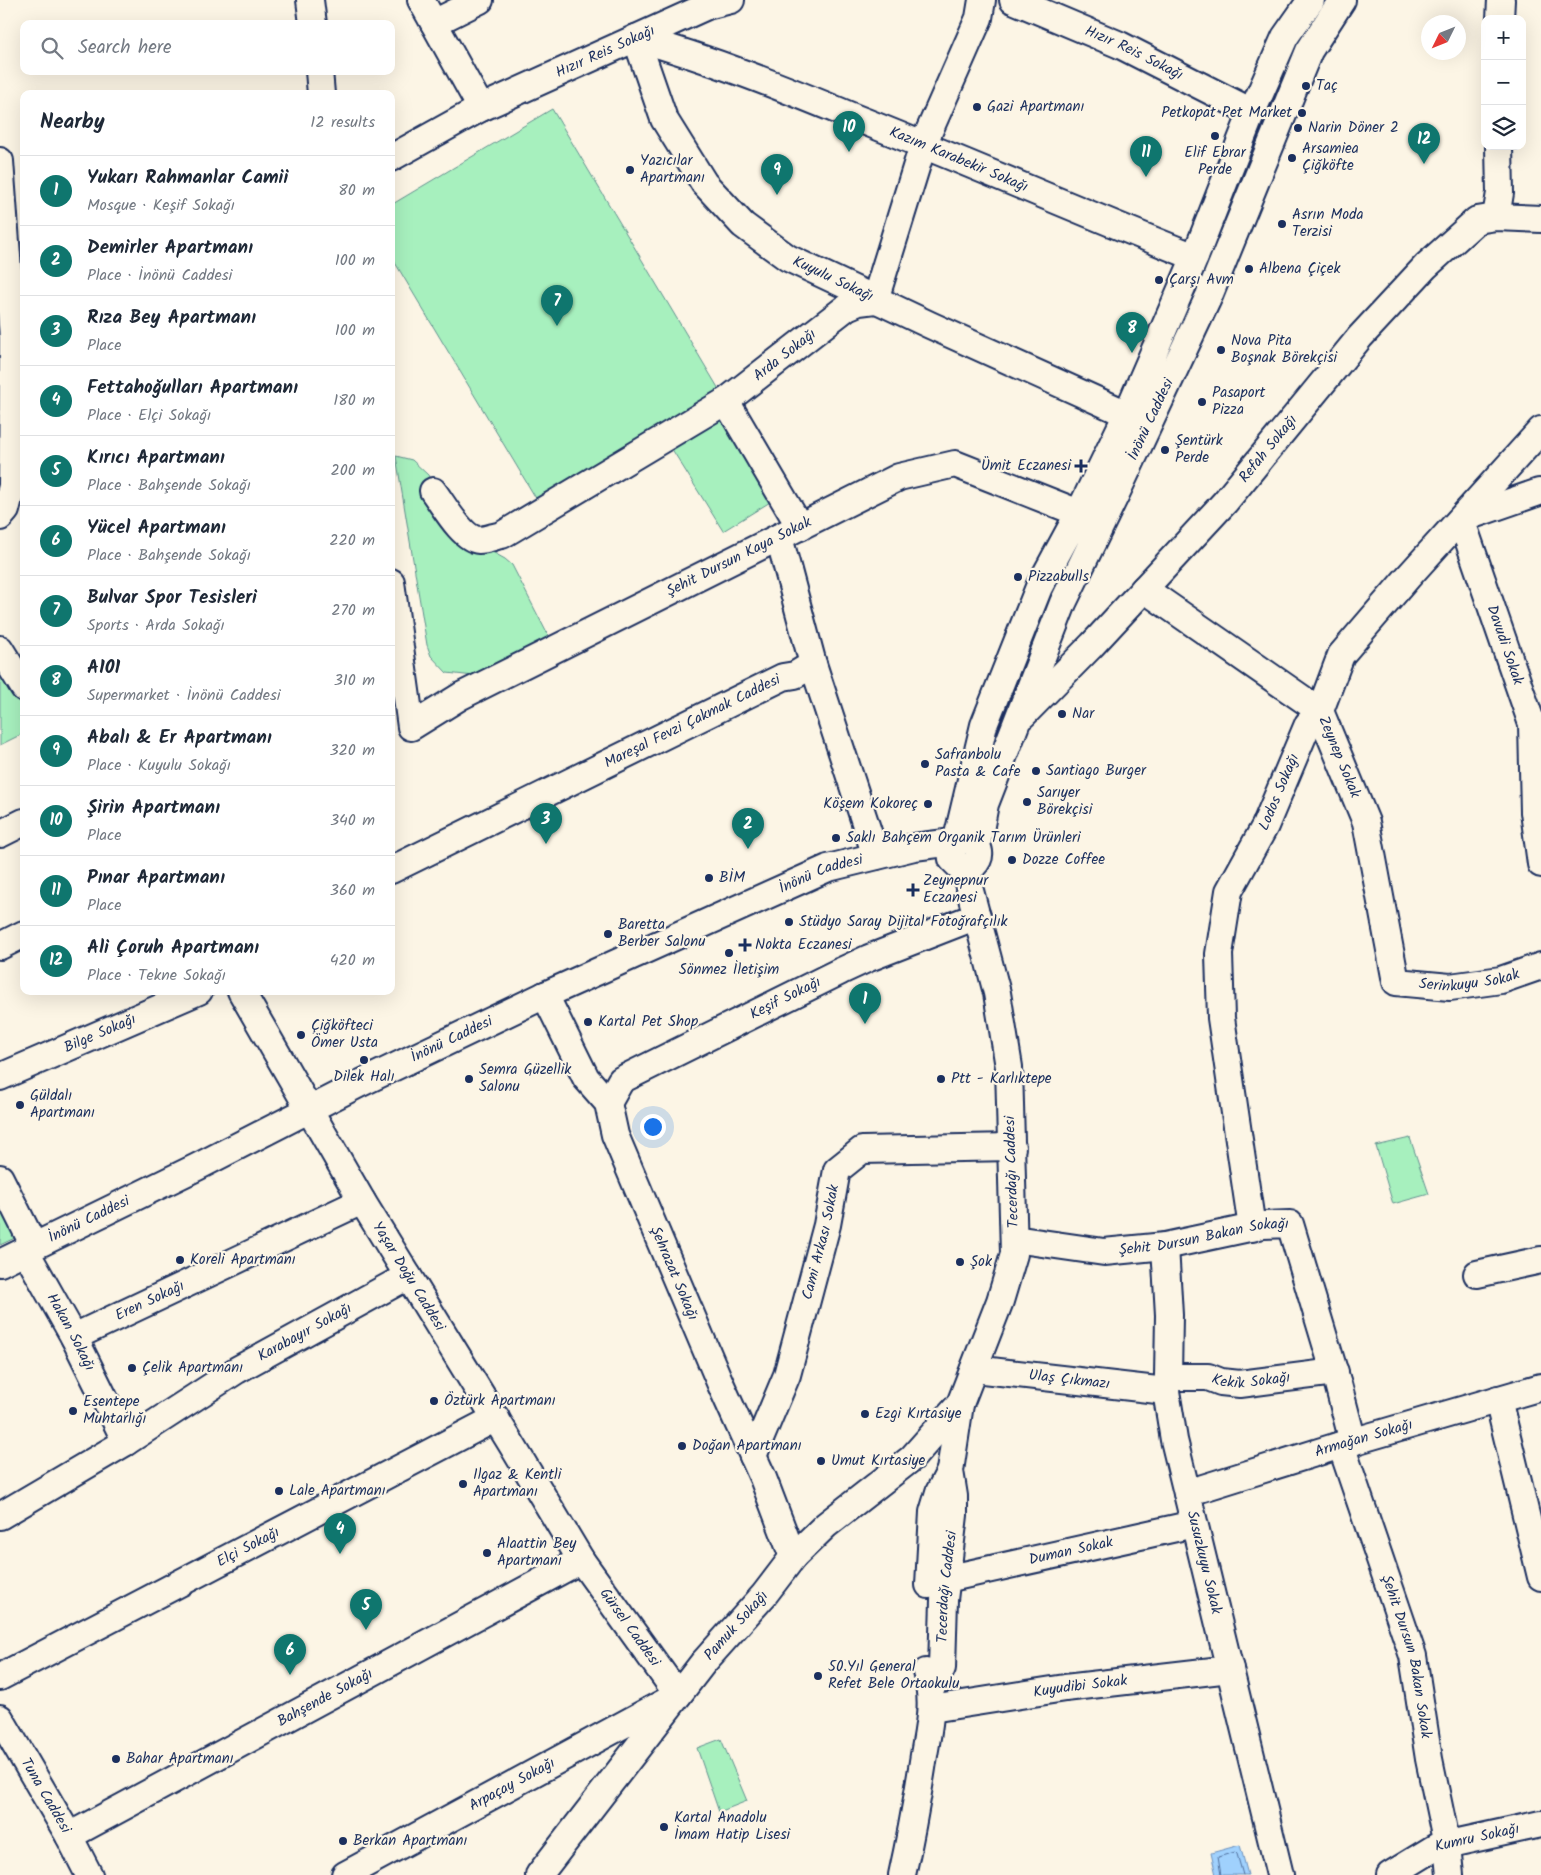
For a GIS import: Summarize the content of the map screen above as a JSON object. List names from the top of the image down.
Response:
{
  "streets": {
    "street": [
      "Hızır Reis Sokağı",
      "Kazım Karabekir Sokağı",
      "Kuyulu Sokağı",
      "Arda Sokağı",
      "İnönü Caddesi",
      "Refah Sokağı",
      "Şehit Dursun Kaya Sokak",
      "Davudi Sokak",
      "Mareşal Fevzi Çakmak Caddesi",
      "Zeynep Sokak",
      "Lodos Sokağı",
      "Serinkuyu Sokak",
      "Keşif Sokağı",
      "Bilge Sokağı",
      "Tecerdağı Caddesi",
      "Şehit Dursun Bakan Sokağı",
      "Cami Arkası Sokak",
      "Şehrazat Sokağı",
      "Yaşar Doğu Caddesi",
      "Eren Sokağı",
      "Hakan Sokağı",
      "Karabayır Sokağı",
      "Kekik Sokağı",
      "Ulaş Çıkmazı",
      "Armağan Sokağı",
      "Elçi Sokağı",
      "Duman Sokak",
      "Susuzkuyu Sokak",
      "Pamuk Sokağı",
      "Gürsel Caddesi",
      "Şehit Dursun Bakan Sokak",
      "Kuyudibi Sokak",
      "Bahşende Sokağı",
      "Arpaçay Sokağı",
      "Tuna Caddesi",
      "Kumru Sokağı"
    ]
  },
  "crossings": [
    ["Hızır Reis Sokağı", "Kazım Karabekir Sokağı"],
    ["Hızır Reis Sokağı", "Kuyulu Sokağı"],
    ["Hızır Reis Sokağı", "İnönü Caddesi"],
    ["Kazım Karabekir Sokağı", "Kuyulu Sokağı"],
    ["Kazım Karabekir Sokağı", "İnönü Caddesi"],
    ["Kuyulu Sokağı", "Arda Sokağı"],
    ["Kuyulu Sokağı", "İnönü Caddesi"],
    ["İnönü Caddesi", "Refah Sokağı"],
    ["İnönü Caddesi", "Şehit Dursun Kaya Sokak"],
    ["İnönü Caddesi", "Tecerdağı Caddesi"],
    ["İnönü Caddesi", "Şehrazat Sokağı"],
    ["İnönü Caddesi", "Yaşar Doğu Caddesi"],
    ["İnönü Caddesi", "Hakan Sokağı"],
    ["Refah Sokağı", "Zeynep Sokak"],
    ["Davudi Sokak", "Lodos Sokağı"],
    ["Zeynep Sokak", "Lodos Sokağı"],
    ["Zeynep Sokak", "Serinkuyu Sokak"],
    ["Lodos Sokağı", "Şehit Dursun Bakan Sokağı"],
    ["Keşif Sokağı", "Tecerdağı Caddesi"],
    ["Keşif Sokağı", "Şehrazat Sokağı"],
    ["Tecerdağı Caddesi", "Şehit Dursun Bakan Sokağı"],
    ["Tecerdağı Caddesi", "Cami Arkası Sokak"],
    ["Tecerdağı Caddesi", "Ulaş Çıkmazı"],
    ["Tecerdağı Caddesi", "Duman Sokak"],
    ["Tecerdağı Caddesi", "Pamuk Sokağı"],
    ["Tecerdağı Caddesi", "Kuyudibi Sokak"],
    ["Şehit Dursun Bakan Sokağı", "Kekik Sokağı"],
    ["Şehit Dursun Bakan Sokağı", "Armağan Sokağı"],
    ["Şehit Dursun Bakan Sokağı", "Susuzkuyu Sokak"],
    ["Şehit Dursun Bakan Sokağı", "Şehit Dursun Bakan Sokak"],
    ["Cami Arkası Sokak", "Şehrazat Sokağı"],
    ["Şehrazat Sokağı", "Pamuk Sokağı"],
    ["Yaşar Doğu Caddesi", "Eren Sokağı"],
    ["Yaşar Doğu Caddesi", "Karabayır Sokağı"],
    ["Yaşar Doğu Caddesi", "Elçi Sokağı"],
    ["Yaşar Doğu Caddesi", "Gürsel Caddesi"],
    ["Yaşar Doğu Caddesi", "Bahşende Sokağı"],
    ["Eren Sokağı", "Hakan Sokağı"],
    ["Hakan Sokağı", "Karabayır Sokağı"],
    ["Kekik Sokağı", "Ulaş Çıkmazı"],
    ["Kekik Sokağı", "Susuzkuyu Sokak"],
    ["Ulaş Çıkmazı", "Susuzkuyu Sokak"],
    ["Armağan Sokağı", "Susuzkuyu Sokak"],
    ["Armağan Sokağı", "Şehit Dursun Bakan Sokak"],
    ["Duman Sokak", "Susuzkuyu Sokak"],
    ["Susuzkuyu Sokak", "Kuyudibi Sokak"],
    ["Pamuk Sokağı", "Gürsel Caddesi"],
    ["Pamuk Sokağı", "Arpaçay Sokağı"],
    ["Gürsel Caddesi", "Bahşende Sokağı"],
    ["Gürsel Caddesi", "Arpaçay Sokağı"],
    ["Şehit Dursun Bakan Sokak", "Kumru Sokağı"],
    ["Bahşende Sokağı", "Tuna Caddesi"]
  ],
  "places": {
    "other": [
      "Taç",
      "Gazi Apartmanı",
      "Petkopat Pet Market",
      "Narin Döner 2",
      "Elif Ebrar Perde",
      "Arsamiea Çiğköfte",
      "Yazıcılar Apartmanı",
      "Asrın Moda Terzisi",
      "Albena Çiçek",
      "Çarşı Avm",
      "Nova Pita Boşnak Börekçisi",
      "Pasaport Pizza",
      "Şentürk Perde",
      "Pizzabulls",
      "Nar",
      "Safranbolu Pasta & Cafe",
      "Santiago Burger",
      "Sarıyer Börekçisi",
      "Köşem Kokoreç",
      "Saklı Bahçem Organik Tarım Ürünleri",
      "Dozze Coffee",
      "BİM",
      "Stüdyo Saray Dijital Fotoğrafçılık",
      "Baretta Berber Salonu",
      "Sönmez İletişim",
      "Kartal Pet Shop",
      "Çiğköfteci Ömer Usta",
      "Dilek Halı",
      "Semra Güzellik Salonu",
      "Ptt - Karlıktepe",
      "Güldalı Apartmanı",
      "Koreli Apartmanı",
      "Şok",
      "Çelik Apartmanı",
      "Öztürk Apartmanı",
      "Esentepe Muhtarlığı",
      "Ezgi Kırtasiye",
      "Doğan Apartmanı",
      "Umut Kırtasiye",
      "Ilgaz & Kentli Apartmanı",
      "Lale Apartmanı",
      "Alaattin Bey Apartmanı",
      "50.Yıl General Refet Bele Ortaokulu",
      "Bahar Apartmanı",
      "Kartal Anadolu İmam Hatip Lisesi",
      "Berkan Apartmanı"
    ],
    "health": ["Ümit Eczanesi", "Zeynepnur Eczanesi", "Nokta Eczanesi"]
  },
  "north": "bottom left",
  "page": {
    "map_buttons": ["+", "−"],
    "search": "Search here",
    "heading": ["Nearby", "12 results"],
    "pins": [
      "10",
      "12",
      "11",
      "9",
      "7",
      "8",
      "3",
      "2",
      "1",
      "4",
      "5",
      "6"
    ],
    "list": [
      {
        "mark": "1",
        "name": "Yukarı Rahmanlar Camii",
        "note": "Mosque · Keşif Sokağı",
        "value": "80 m"
      },
      {
        "mark": "2",
        "name": "Demirler Apartmanı",
        "note": "Place · İnönü Caddesi",
        "value": "100 m"
      },
      {
        "mark": "3",
        "name": "Rıza Bey Apartmanı",
        "note": "Place",
        "value": "100 m"
      },
      {
        "mark": "4",
        "name": "Fettahoğulları Apartmanı",
        "note": "Place · Elçi Sokağı",
        "value": "180 m"
      },
      {
        "mark": "5",
        "name": "Kırıcı Apartmanı",
        "note": "Place · Bahşende Sokağı",
        "value": "200 m"
      },
      {
        "mark": "6",
        "name": "Yücel Apartmanı",
        "note": "Place · Bahşende Sokağı",
        "value": "220 m"
      },
      {
        "mark": "7",
        "name": "Bulvar Spor Tesisleri",
        "note": "Sports · Arda Sokağı",
        "value": "270 m"
      },
      {
        "mark": "8",
        "name": "A101",
        "note": "Supermarket · İnönü Caddesi",
        "value": "310 m"
      },
      {
        "mark": "9",
        "name": "Abalı & Er Apartmanı",
        "note": "Place · Kuyulu Sokağı",
        "value": "320 m"
      },
      {
        "mark": "10",
        "name": "Şirin Apartmanı",
        "note": "Place",
        "value": "340 m"
      },
      {
        "mark": "11",
        "name": "Pınar Apartmanı",
        "note": "Place",
        "value": "360 m"
      },
      {
        "mark": "12",
        "name": "Ali Çoruh Apartmanı",
        "note": "Place · Tekne Sokağı",
        "value": "420 m"
      }
    ]
  }
}
